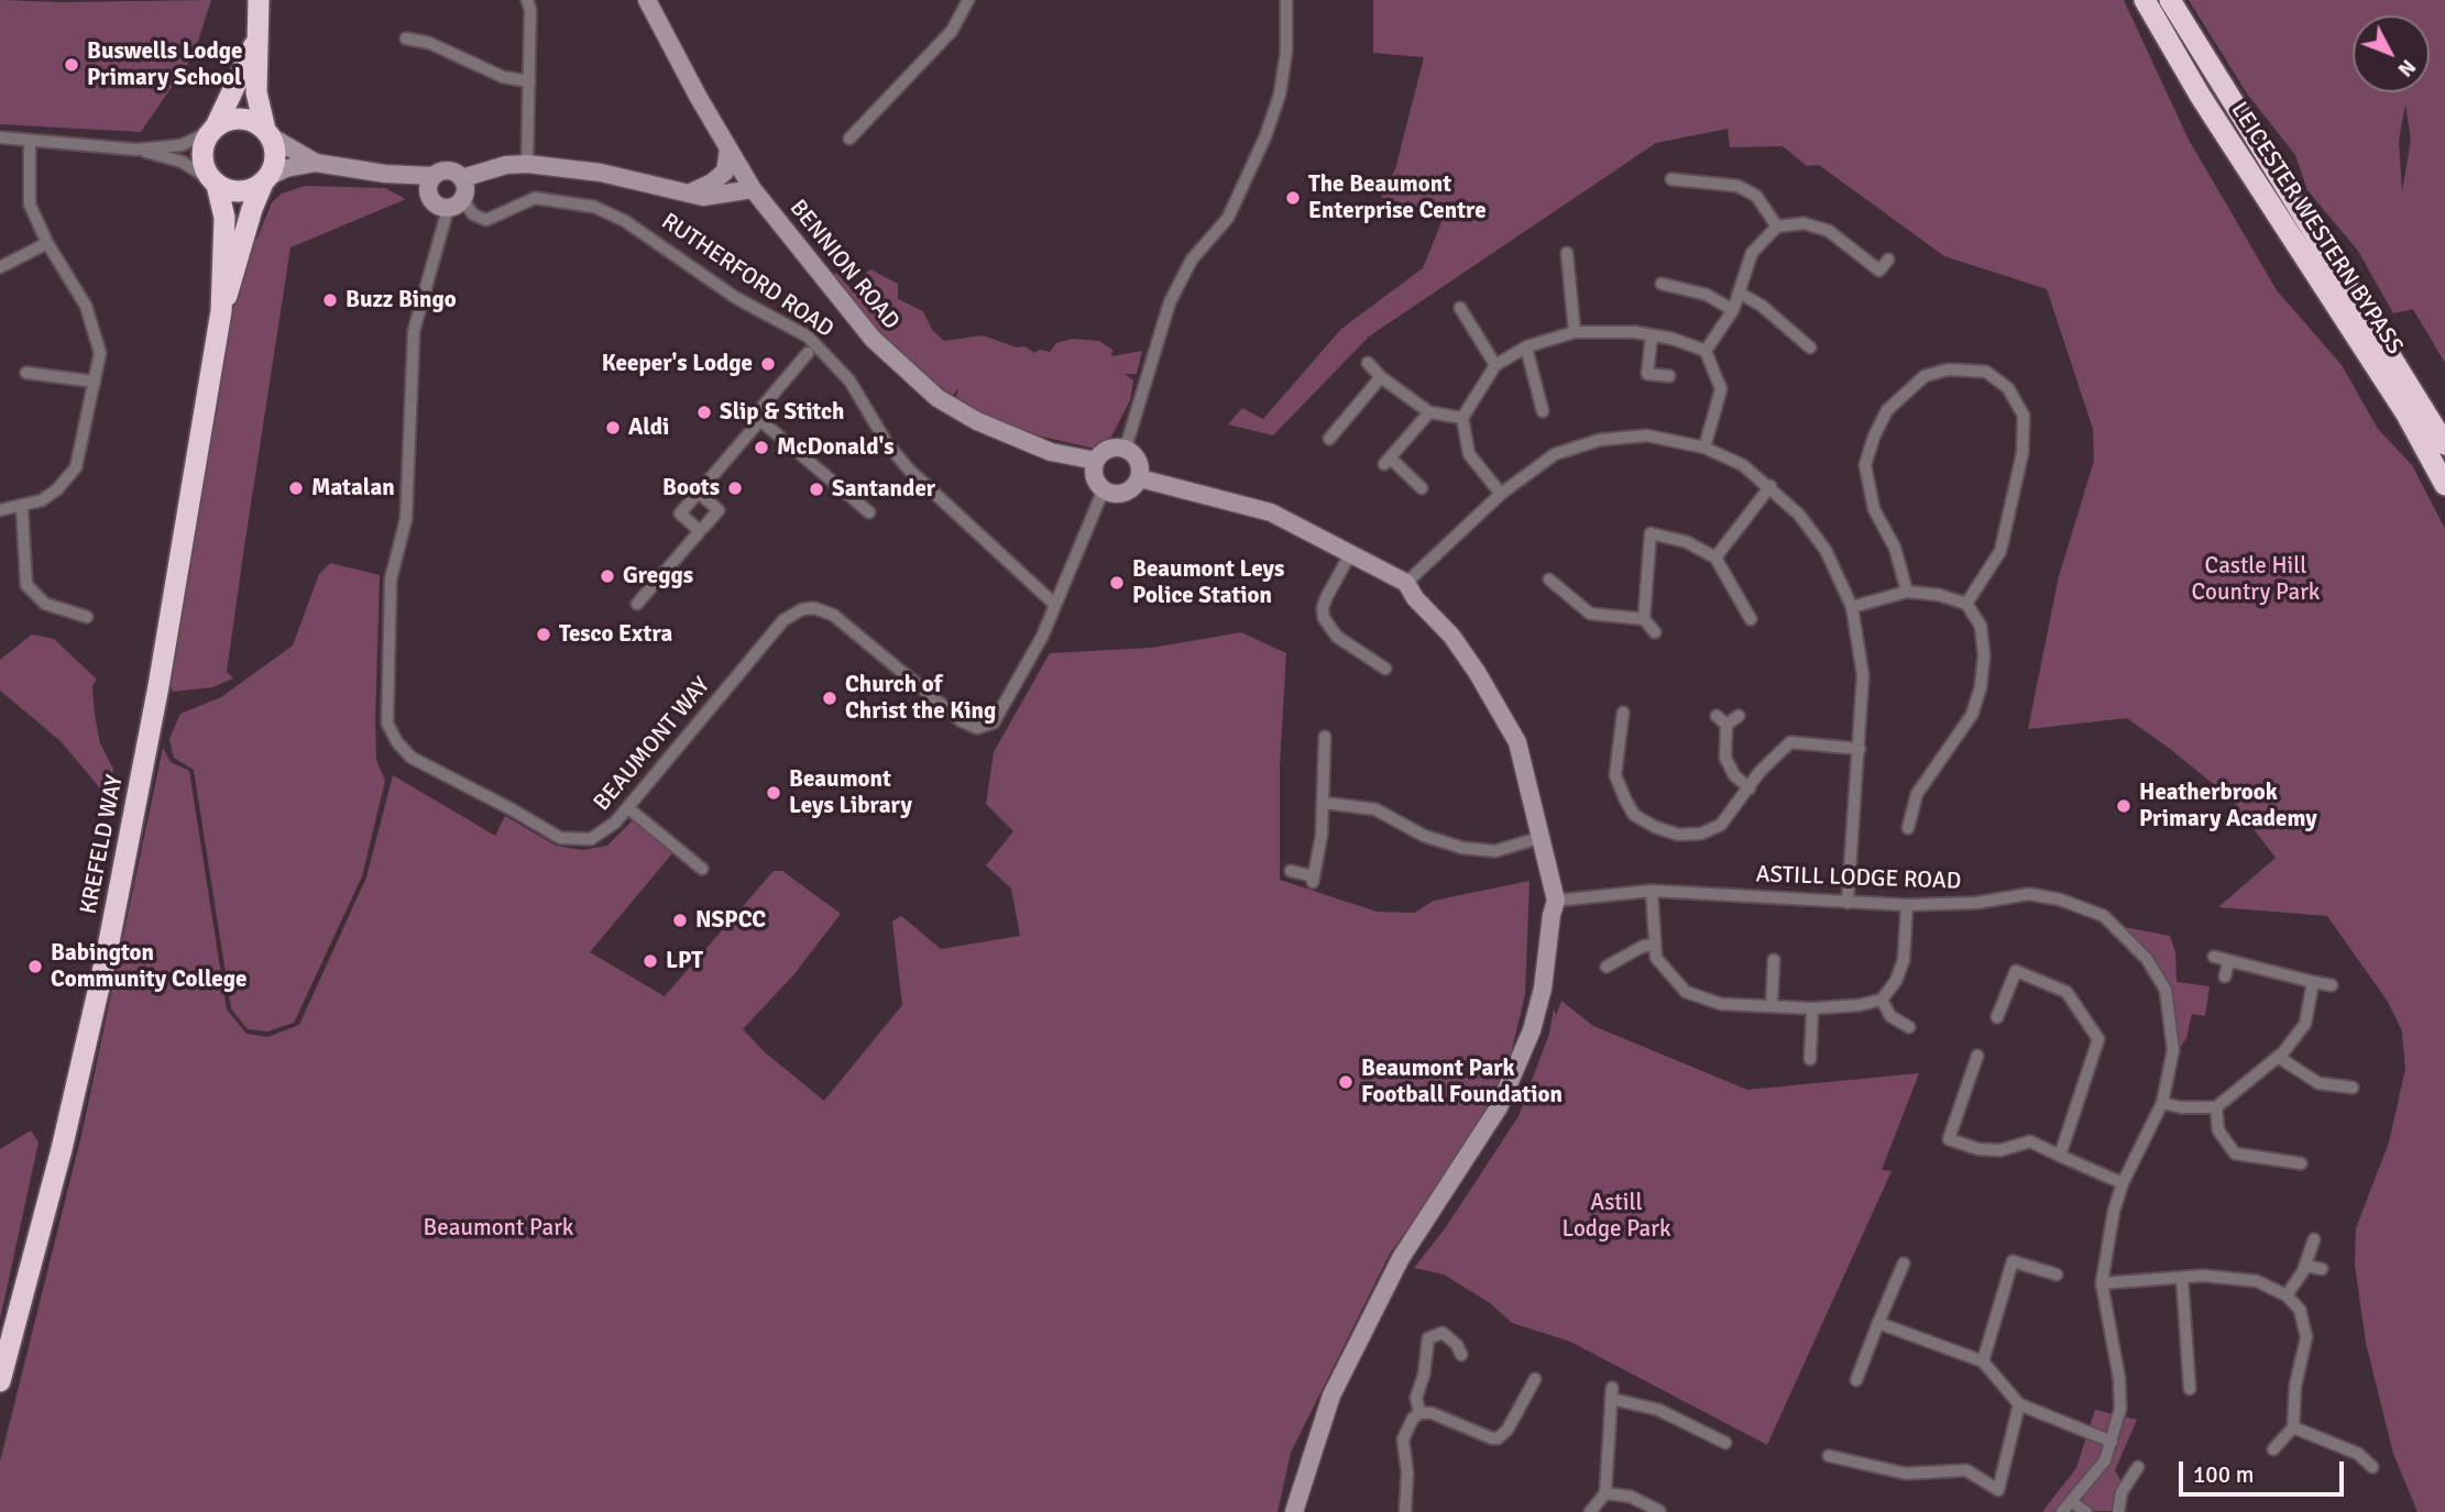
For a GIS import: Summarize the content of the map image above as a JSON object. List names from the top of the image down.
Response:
{
  "streets": {
    "highway": ["LEICESTER WESTERN BYPASS", "KREFELD WAY"],
    "street": [
      "BENNION ROAD",
      "RUTHERFORD ROAD",
      "BEAUMONT WAY",
      "ASTILL LODGE ROAD"
    ]
  },
  "crossings": [
    ["BENNION ROAD", "BEAUMONT WAY"],
    ["RUTHERFORD ROAD", "BEAUMONT WAY"]
  ],
  "parks": ["Castle Hill Country Park", "Astill Lodge Park", "Beaumont Park"],
  "places": [
    "Buswells Lodge Primary School",
    "The Beaumont Enterprise Centre",
    "Buzz Bingo",
    "Keeper's Lodge",
    "Slip & Stitch",
    "Aldi",
    "McDonald's",
    "Matalan",
    "Boots",
    "Santander",
    "Greggs",
    "Beaumont Leys Police Station",
    "Tesco Extra",
    "Church of Christ the King",
    "Beaumont Leys Library",
    "Heatherbrook Primary Academy",
    "NSPCC",
    "LPT",
    "Babington Community College",
    "Beaumont Park Football Foundation"
  ],
  "scale_bar": "100 m",
  "north": "bottom right"
}
